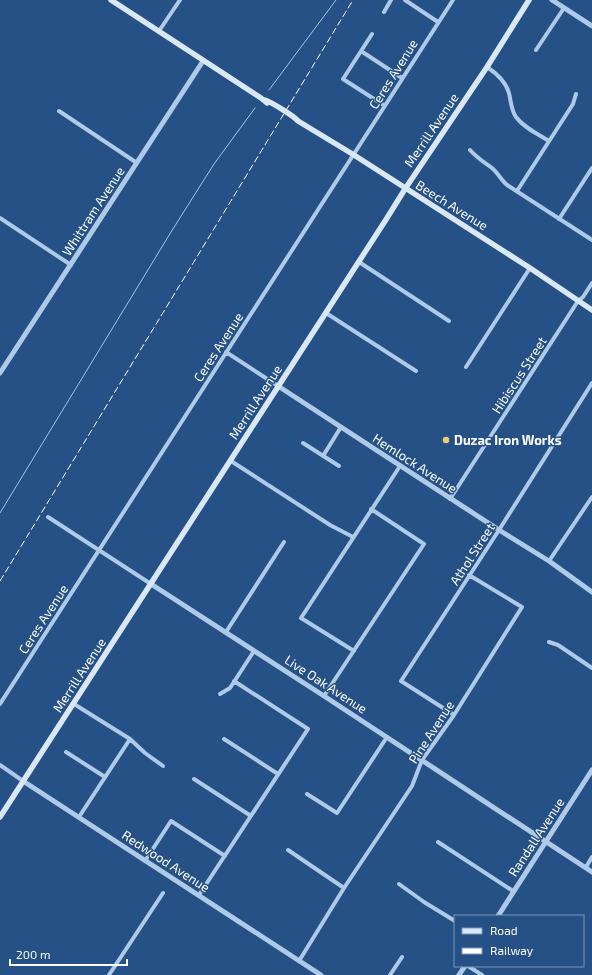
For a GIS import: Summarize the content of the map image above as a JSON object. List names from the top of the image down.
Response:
{
  "streets": {
    "main road": ["Merrill Avenue", "Beech Avenue"],
    "street": [
      "Ceres Avenue",
      "Whittram Avenue",
      "Hibiscus Street",
      "Hemlock Avenue",
      "Athol Street",
      "Live Oak Avenue",
      "Pine Avenue",
      "Randall Avenue",
      "Redwood Avenue"
    ]
  },
  "crossings": [
    ["Ceres Avenue", "Beech Avenue"],
    ["Ceres Avenue", "Hemlock Avenue"],
    ["Ceres Avenue", "Live Oak Avenue"],
    ["Merrill Avenue", "Beech Avenue"],
    ["Merrill Avenue", "Hemlock Avenue"],
    ["Merrill Avenue", "Live Oak Avenue"],
    ["Merrill Avenue", "Redwood Avenue"],
    ["Beech Avenue", "Whittram Avenue"],
    ["Beech Avenue", "Hibiscus Street"],
    ["Hibiscus Street", "Hemlock Avenue"],
    ["Hemlock Avenue", "Athol Street"],
    ["Athol Street", "Pine Avenue"],
    ["Live Oak Avenue", "Pine Avenue"],
    ["Live Oak Avenue", "Randall Avenue"],
    ["Pine Avenue", "Redwood Avenue"]
  ],
  "places": ["Duzac Iron Works"],
  "legend": ["Road", "Railway"],
  "scale_bar": "200 m"
}
